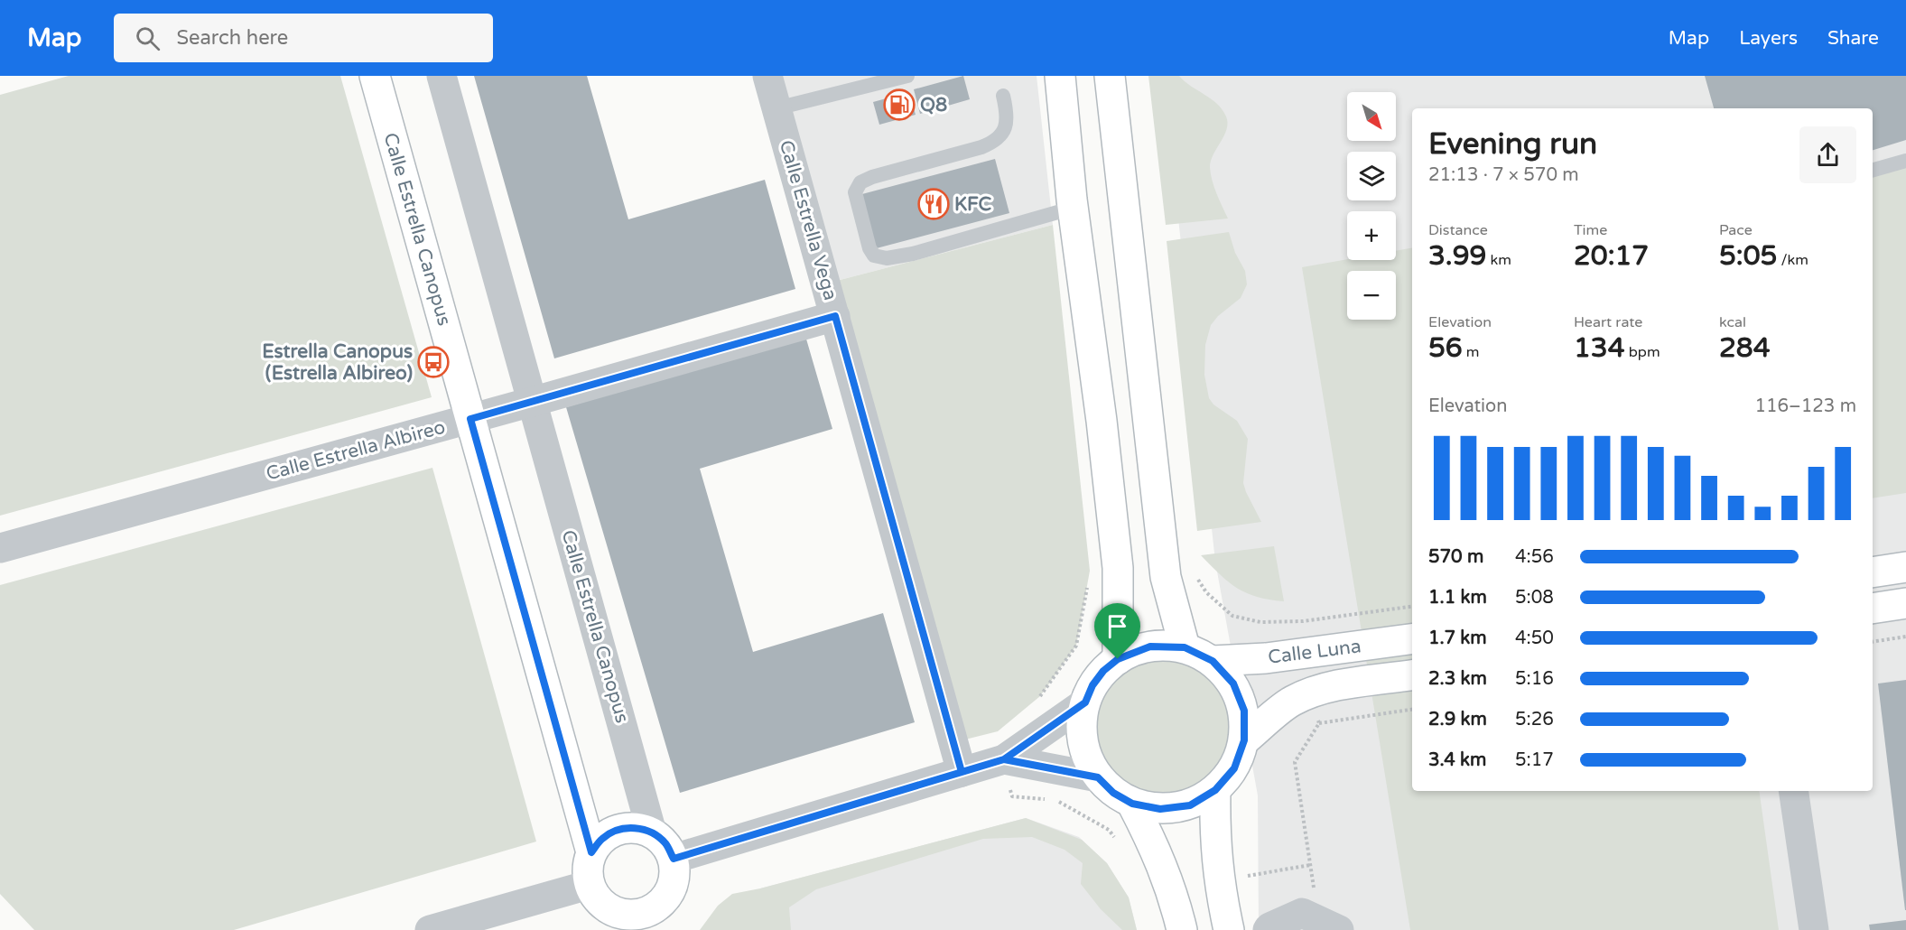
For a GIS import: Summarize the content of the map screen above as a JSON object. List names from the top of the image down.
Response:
{
  "streets": {
    "street": [
      "Calle Estrella Vega",
      "Calle Estrella Canopus",
      "Calle Estrella Albireo",
      "Calle Luna"
    ]
  },
  "crossings": [
    ["Calle Estrella Vega", "Calle Estrella Albireo"],
    ["Calle Estrella Canopus", "Calle Estrella Albireo"]
  ],
  "places": {
    "fuel station": ["Q8"],
    "restaurant": ["KFC"],
    "bus stop": ["Estrella Canopus (Estrella Albireo)"]
  },
  "north": "bottom right",
  "page": {
    "header": "Map",
    "search": "Search here",
    "nav": ["Map", "Layers", "Share"],
    "map_buttons": ["+", "−"],
    "heading": ["Evening run", "21:13 · 7 × 570 m"],
    "stats": [
      ["Distance", "3.99 km"],
      ["Time", "20:17"],
      ["Pace", "5:05 /km"],
      ["Elevation", "56 m"],
      ["Heart rate", "134 bpm"],
      ["kcal", "284"]
    ],
    "chart": ["Elevation", "116–123 m"],
    "list": [
      {
        "name": "570 m",
        "note": "4:56"
      },
      {
        "name": "1.1 km",
        "note": "5:08"
      },
      {
        "name": "1.7 km",
        "note": "4:50"
      },
      {
        "name": "2.3 km",
        "note": "5:16"
      },
      {
        "name": "2.9 km",
        "note": "5:26"
      },
      {
        "name": "3.4 km",
        "note": "5:17"
      }
    ]
  }
}
